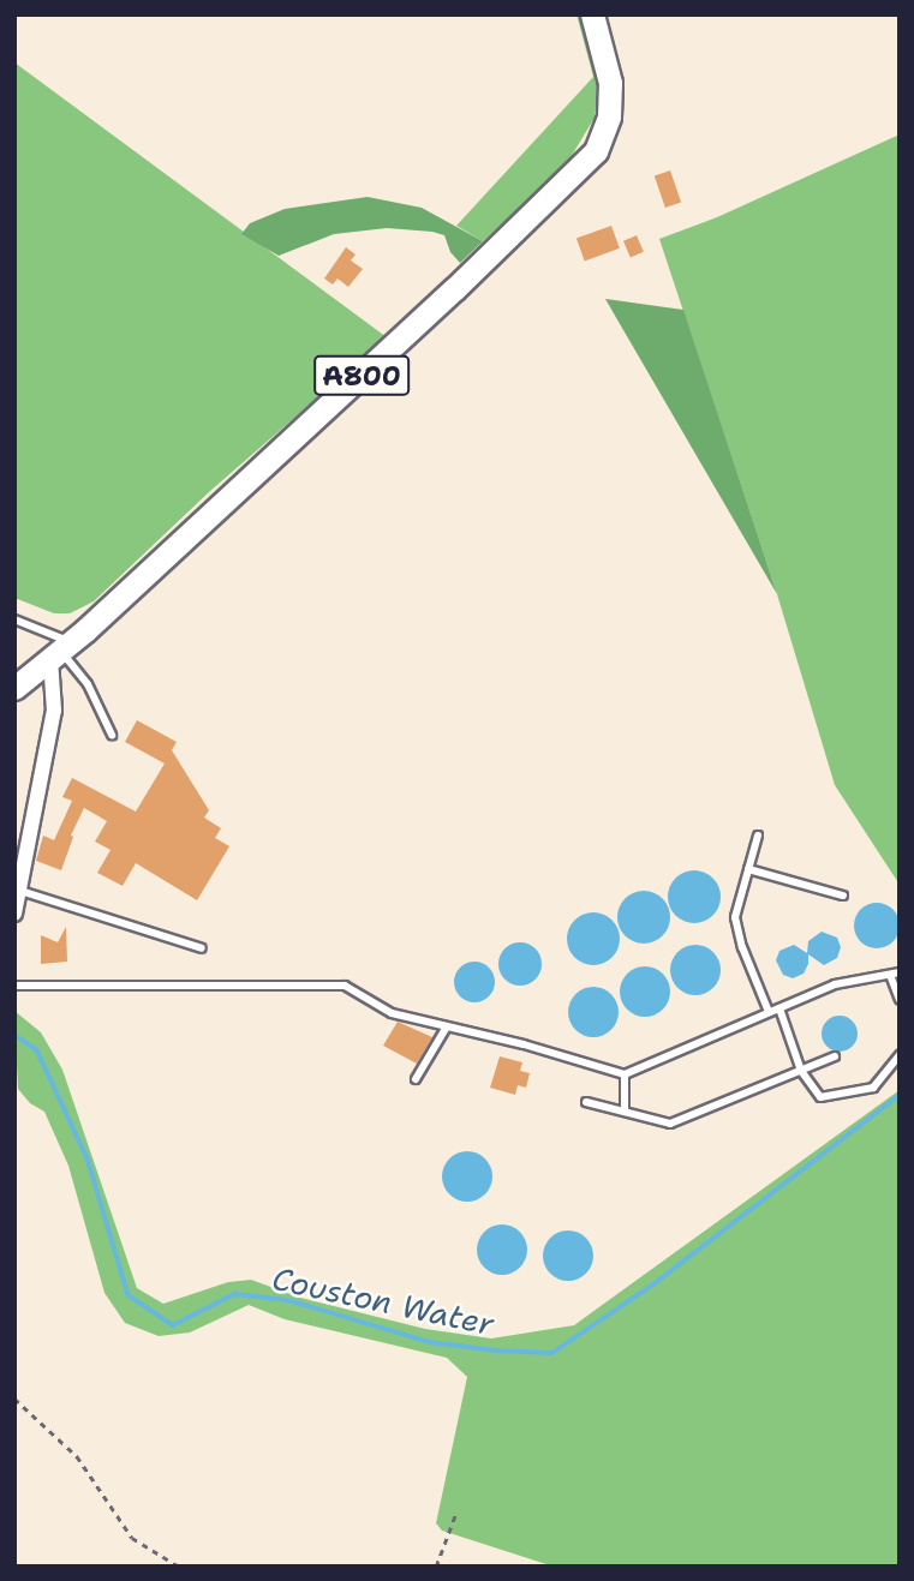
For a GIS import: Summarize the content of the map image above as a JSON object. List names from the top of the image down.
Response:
{
  "streets": {
    "main road": ["A800"]
  },
  "water": ["Couston Water"]
}
